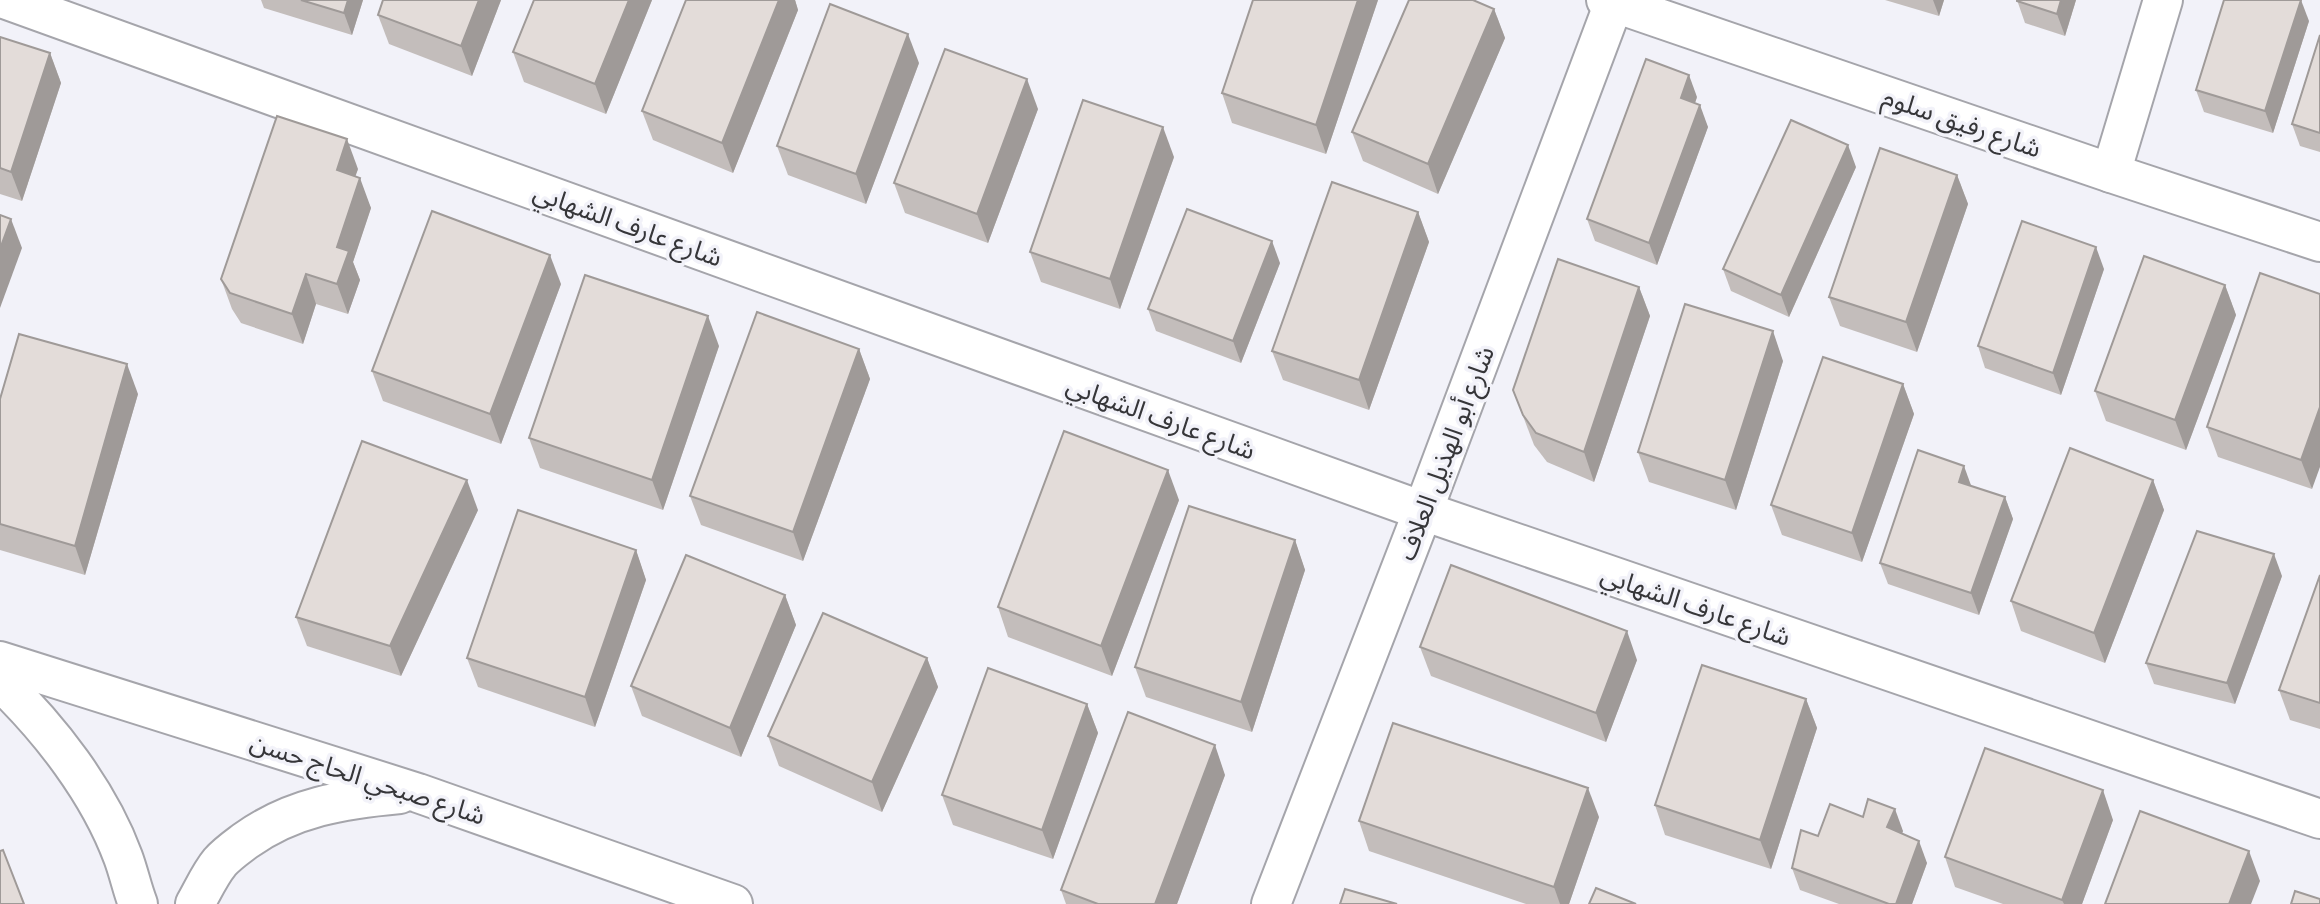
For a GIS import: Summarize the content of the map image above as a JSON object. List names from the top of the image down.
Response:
{
  "streets": {
    "street": [
      "شارع رفيق سلوم",
      "شارع عارف الشهابي",
      "شارع أبو الهذيل العلاف",
      "شارع صبحي الحاج حسن"
    ]
  },
  "crossings": [
    ["شارع رفيق سلوم", "شارع أبو الهذيل العلاف"],
    ["شارع عارف الشهابي", "شارع أبو الهذيل العلاف"]
  ]
}
